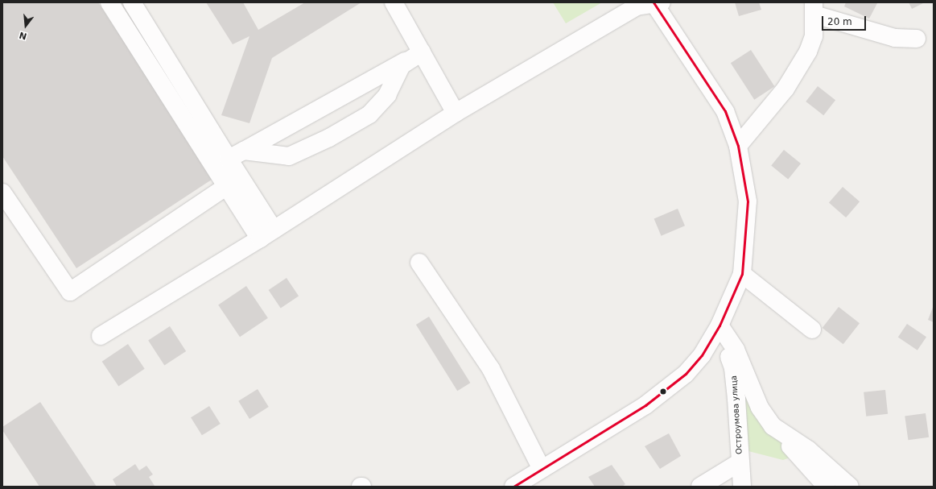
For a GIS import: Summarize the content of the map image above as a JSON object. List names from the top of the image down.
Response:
{
  "streets": {
    "street": ["Остроумова улица"]
  },
  "scale_bar": "20 m",
  "north": "bottom"
}
